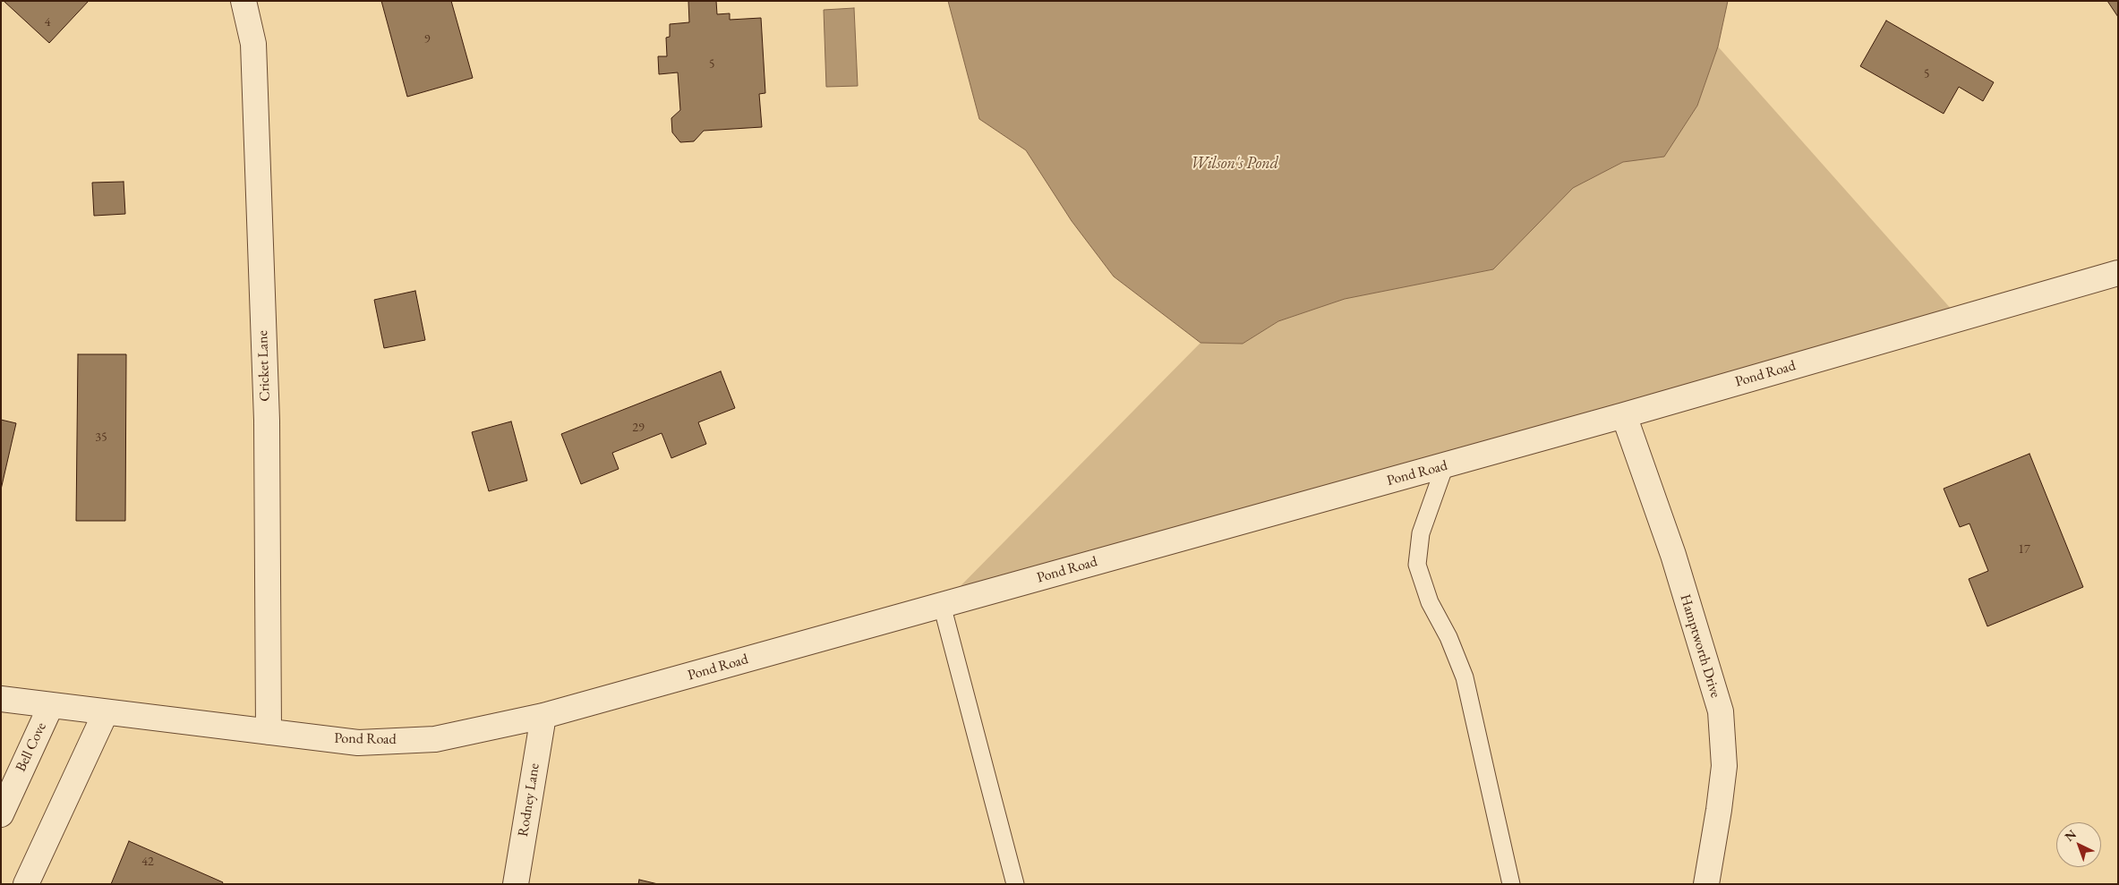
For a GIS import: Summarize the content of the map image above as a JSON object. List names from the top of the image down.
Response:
{
  "streets": {
    "street": [
      "Cricket Lane",
      "Pond Road",
      "Hamptworth Drive",
      "Bell Cove",
      "Rodney Lane"
    ]
  },
  "crossings": [
    ["Cricket Lane", "Pond Road"],
    ["Pond Road", "Hamptworth Drive"],
    ["Pond Road", "Bell Cove"],
    ["Pond Road", "Rodney Lane"]
  ],
  "water": ["Wilson's Pond"],
  "house_numbers": [
    "4",
    "9",
    "5",
    "5",
    "29",
    "35",
    "17",
    "42"
  ],
  "north": "top left"
}
